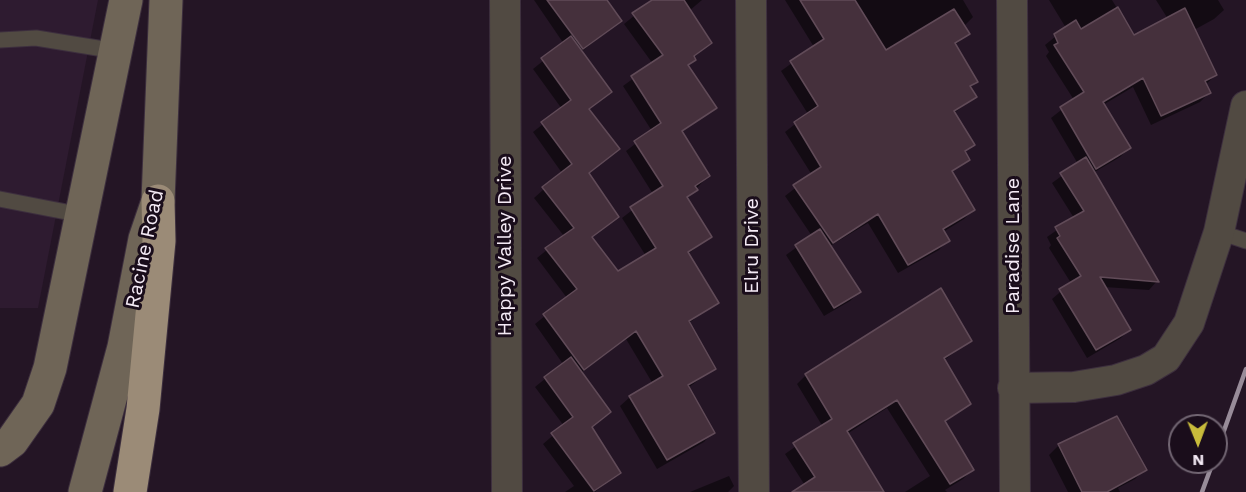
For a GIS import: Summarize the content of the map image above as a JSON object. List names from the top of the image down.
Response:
{
  "streets": {
    "main road": ["Racine Road"],
    "street": ["Happy Valley Drive", "Elru Drive", "Paradise Lane"]
  },
  "north": "bottom"
}
